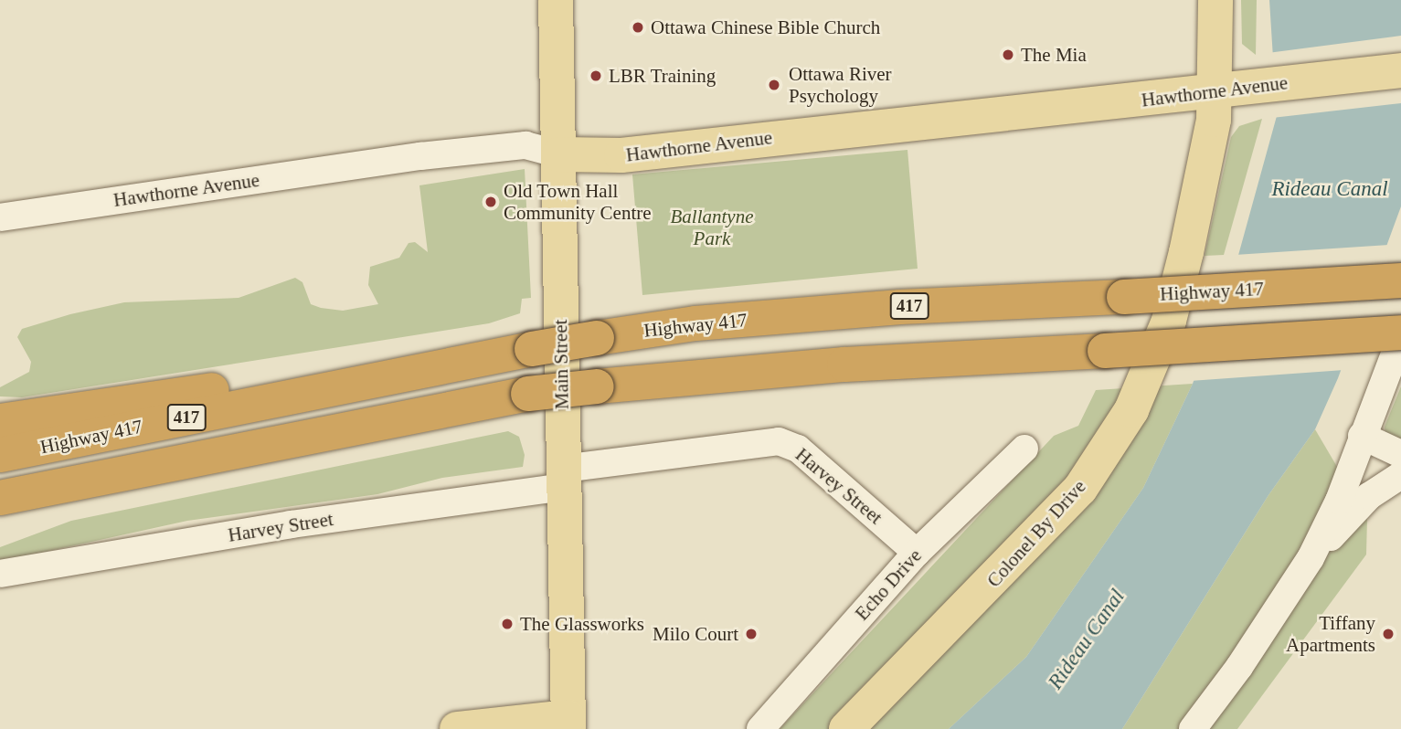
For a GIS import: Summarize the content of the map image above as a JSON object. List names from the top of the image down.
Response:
{
  "streets": {
    "highway": ["Highway 417", "417"],
    "main road": ["Hawthorne Avenue", "Main Street", "Colonel By Drive"],
    "street": ["Harvey Street", "Echo Drive"]
  },
  "crossings": [
    ["Hawthorne Avenue", "Main Street"],
    ["Hawthorne Avenue", "Colonel By Drive"],
    ["Main Street", "Harvey Street"],
    ["Harvey Street", "Echo Drive"]
  ],
  "water": ["Rideau Canal"],
  "parks": ["Ballantyne Park"],
  "places": [
    "Ottawa Chinese Bible Church",
    "The Mia",
    "LBR Training",
    "Ottawa River Psychology",
    "Old Town Hall Community Centre",
    "The Glassworks",
    "Milo Court",
    "Tiffany Apartments"
  ]
}
